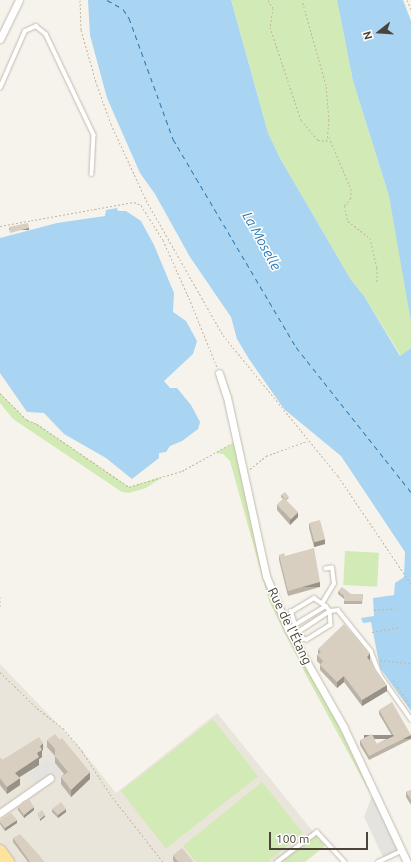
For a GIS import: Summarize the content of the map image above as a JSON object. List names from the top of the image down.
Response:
{
  "streets": {
    "street": ["Rue de l'Étang"]
  },
  "water": ["La Moselle"],
  "scale_bar": "100 m",
  "north": "left"
}
